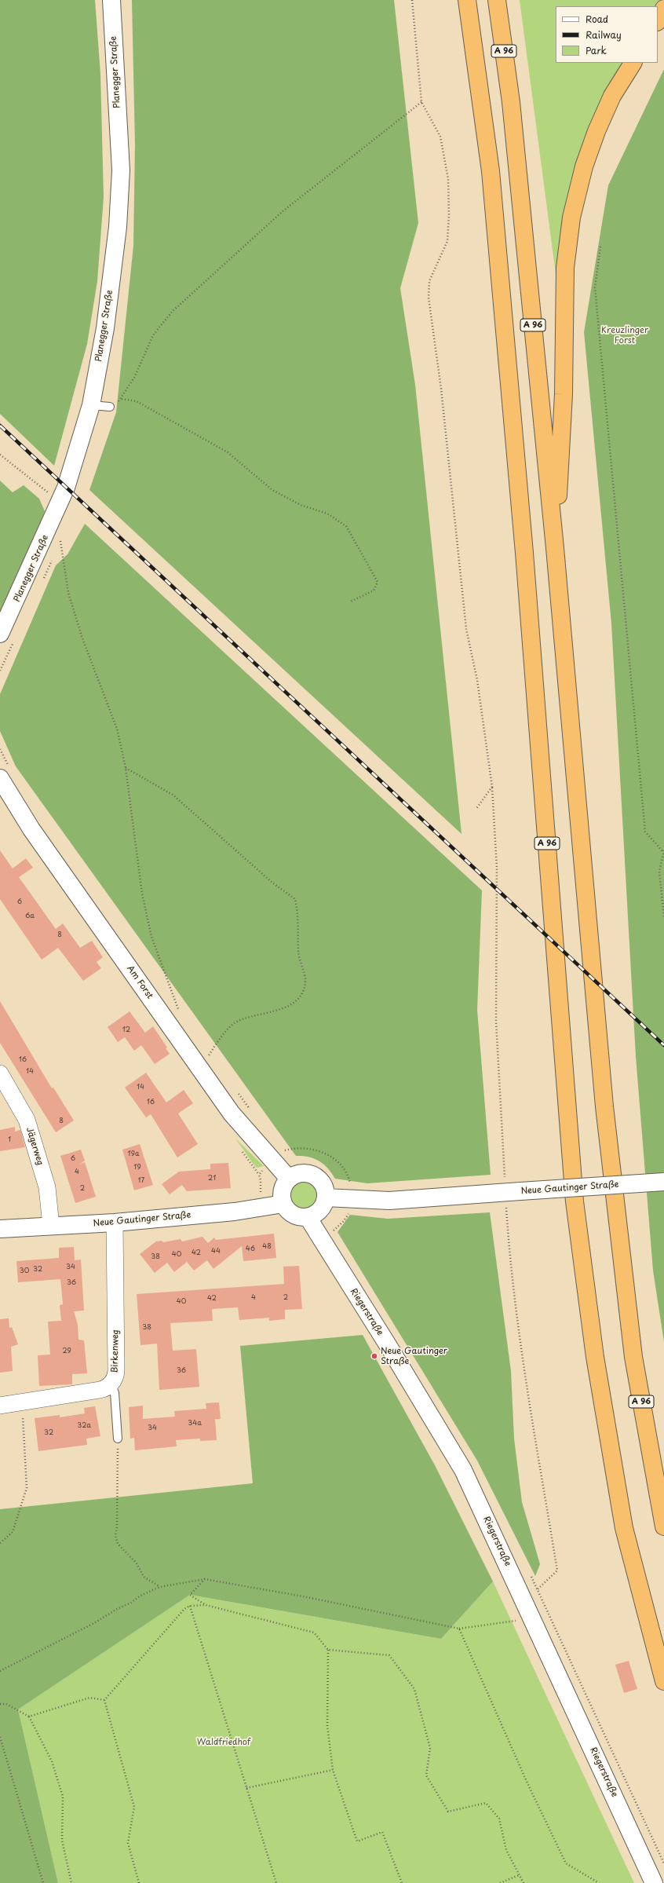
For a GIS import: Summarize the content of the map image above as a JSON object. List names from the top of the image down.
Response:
{
  "streets": {
    "highway": ["A 96"],
    "street": [
      "Planegger Straße",
      "Am Forst",
      "Jägerweg",
      "Neue Gautinger Straße",
      "Riegerstraße",
      "Birkenweg"
    ]
  },
  "crossings": [
    ["Am Forst", "Neue Gautinger Straße"],
    ["Am Forst", "Riegerstraße"],
    ["Jägerweg", "Neue Gautinger Straße"],
    ["Neue Gautinger Straße", "Riegerstraße"],
    ["Neue Gautinger Straße", "Birkenweg"]
  ],
  "parks": ["Kreuzlinger Forst", "Waldfriedhof"],
  "places": ["Neue Gautinger Straße"],
  "house_numbers": [
    "6",
    "6a",
    "8",
    "12",
    "16",
    "14",
    "14",
    "16",
    "8",
    "1",
    "19a",
    "6",
    "19",
    "4",
    "21",
    "17",
    "2",
    "48",
    "46",
    "44",
    "42",
    "40",
    "38",
    "34",
    "32",
    "30",
    "36",
    "4",
    "2",
    "42",
    "40",
    "38",
    "29",
    "36",
    "34a",
    "32a",
    "34",
    "32"
  ],
  "legend": ["Road", "Railway", "Park"]
}
